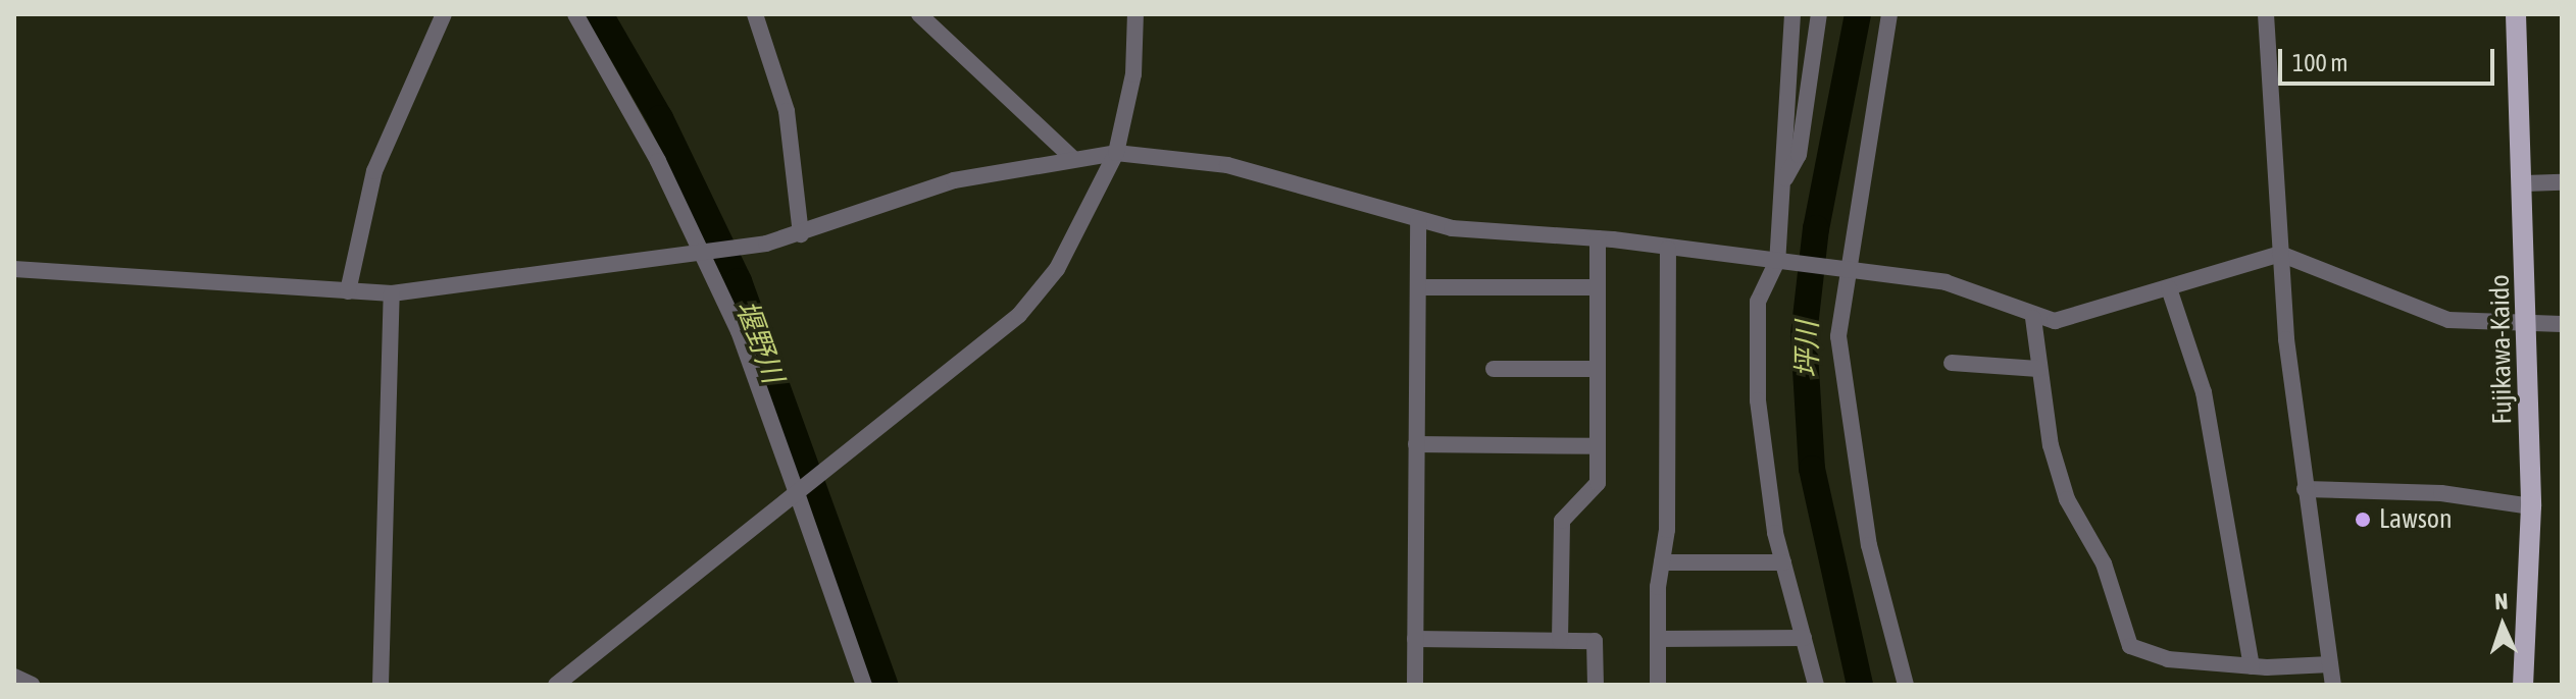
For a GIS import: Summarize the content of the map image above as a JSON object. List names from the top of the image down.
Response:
{
  "streets": {
    "main road": ["Fujikawa-Kaido"]
  },
  "water": ["堰野川", "坪川"],
  "places": ["Lawson"],
  "scale_bar": "100 m",
  "north": "top"
}
